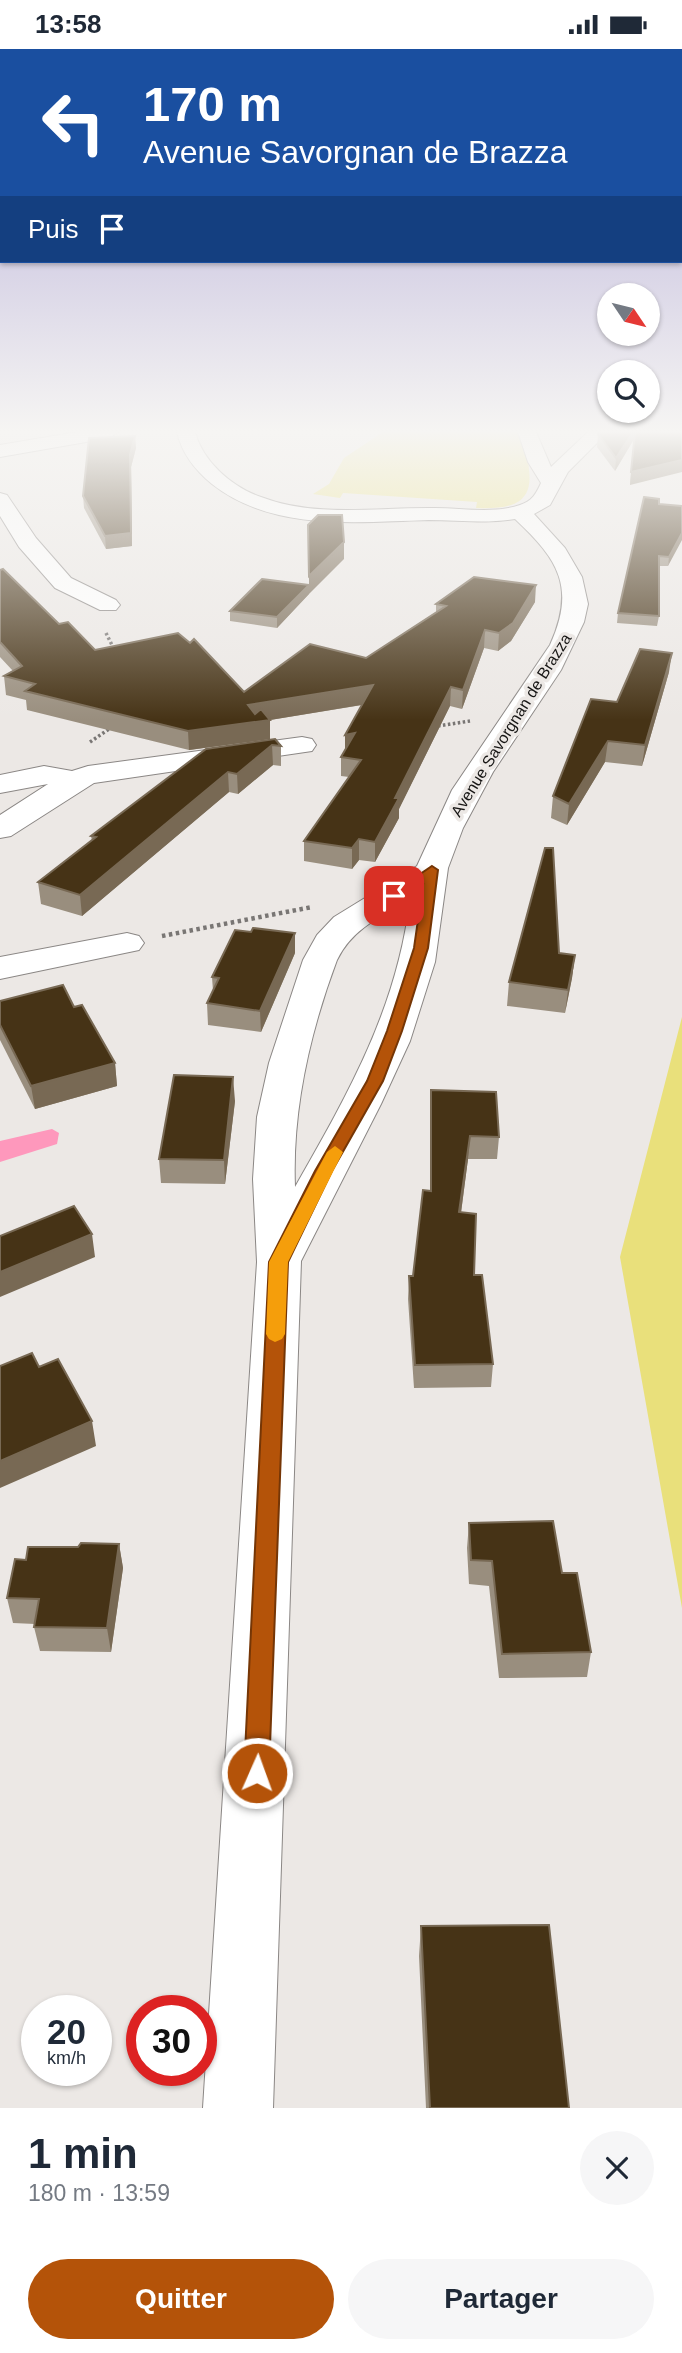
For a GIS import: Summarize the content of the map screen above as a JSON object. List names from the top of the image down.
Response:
{
  "streets": {
    "street": ["Avenue Savorgnan de Brazza"]
  },
  "north": "bottom right",
  "page": {
    "status": "13:58",
    "turn": ["170 m", "Avenue Savorgnan de Brazza"],
    "then": "Puis",
    "speed": "20 km/h",
    "limit": "30",
    "heading": ["1 min", "180 m · 13:59"],
    "buttons": ["Quitter", "Partager"]
  }
}
